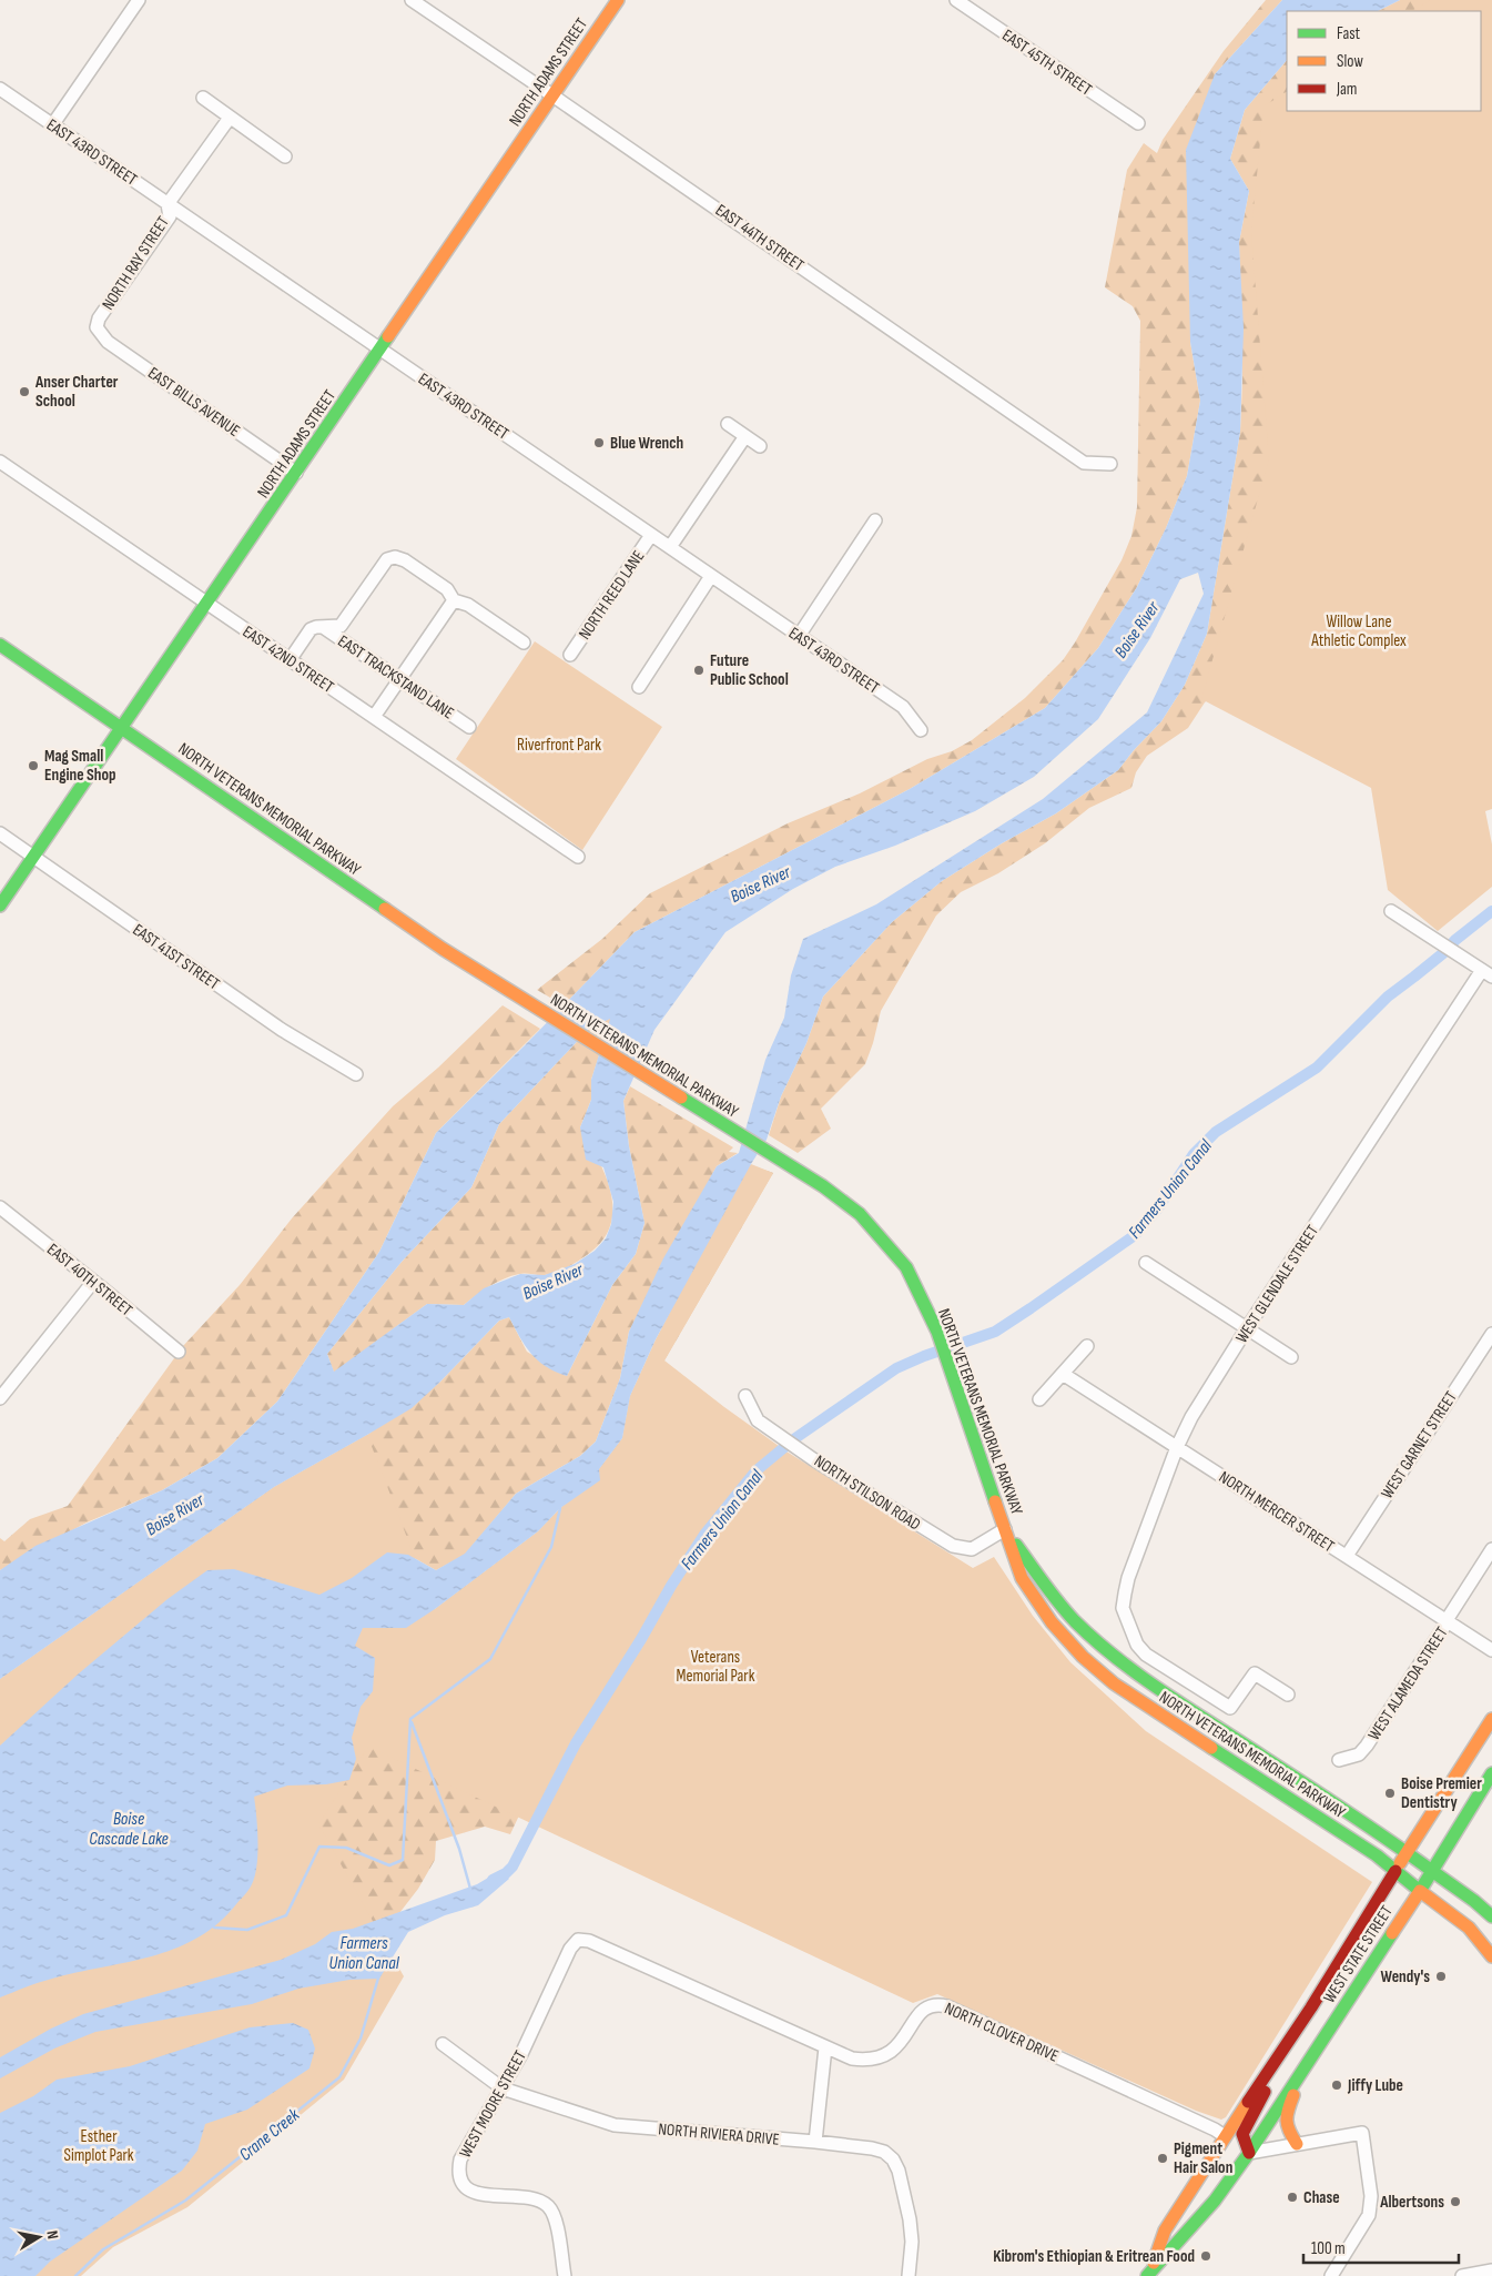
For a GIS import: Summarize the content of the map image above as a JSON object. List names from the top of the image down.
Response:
{
  "streets": {
    "main road": ["NORTH ADAMS STREET", "NORTH VETERANS MEMORIAL PARKWAY", "WEST STATE STREET"],
    "street": [
      "EAST 45TH STREET",
      "EAST 43RD STREET",
      "EAST 44TH STREET",
      "NORTH RAY STREET",
      "EAST BILLS AVENUE",
      "NORTH REED LANE",
      "EAST 42ND STREET",
      "EAST TRACKSTAND LANE",
      "EAST 41ST STREET",
      "EAST 40TH STREET",
      "WEST GLENDALE STREET",
      "WEST GARNET STREET",
      "NORTH STILSON ROAD",
      "NORTH MERCER STREET",
      "WEST ALAMEDA STREET",
      "NORTH CLOVER DRIVE",
      "WEST MOORE STREET",
      "NORTH RIVIERA DRIVE"
    ]
  },
  "crossings": [
    ["NORTH ADAMS STREET", "EAST 43RD STREET"],
    ["NORTH ADAMS STREET", "EAST 44TH STREET"],
    ["NORTH ADAMS STREET", "EAST BILLS AVENUE"],
    ["NORTH ADAMS STREET", "EAST 42ND STREET"],
    ["NORTH ADAMS STREET", "NORTH VETERANS MEMORIAL PARKWAY"],
    ["NORTH ADAMS STREET", "EAST 41ST STREET"],
    ["EAST 43RD STREET", "NORTH RAY STREET"],
    ["EAST 43RD STREET", "NORTH REED LANE"],
    ["NORTH RAY STREET", "EAST BILLS AVENUE"],
    ["NORTH VETERANS MEMORIAL PARKWAY", "NORTH STILSON ROAD"],
    ["NORTH VETERANS MEMORIAL PARKWAY", "WEST STATE STREET"],
    ["WEST GLENDALE STREET", "NORTH MERCER STREET"],
    ["WEST GARNET STREET", "NORTH MERCER STREET"],
    ["NORTH MERCER STREET", "WEST ALAMEDA STREET"],
    ["WEST STATE STREET", "NORTH CLOVER DRIVE"],
    ["NORTH CLOVER DRIVE", "WEST MOORE STREET"],
    ["WEST MOORE STREET", "NORTH RIVIERA DRIVE"]
  ],
  "water": [
    "Boise River",
    "Farmers Union Canal",
    "Boise Cascade Lake",
    "Crane Creek"
  ],
  "parks": [
    "Willow Lane Athletic Complex",
    "Riverfront Park",
    "Veterans Memorial Park",
    "Esther Simplot Park"
  ],
  "places": [
    "Anser Charter School",
    "Blue Wrench",
    "Future Public School",
    "Mag Small Engine Shop",
    "Boise Premier Dentistry",
    "Wendy's",
    "Jiffy Lube",
    "Pigment Hair Salon",
    "Chase",
    "Albertsons",
    "Kibrom's Ethiopian & Eritrean Food"
  ],
  "legend": ["Fast", "Slow", "Jam"],
  "scale_bar": "100 m",
  "north": "right"
}
